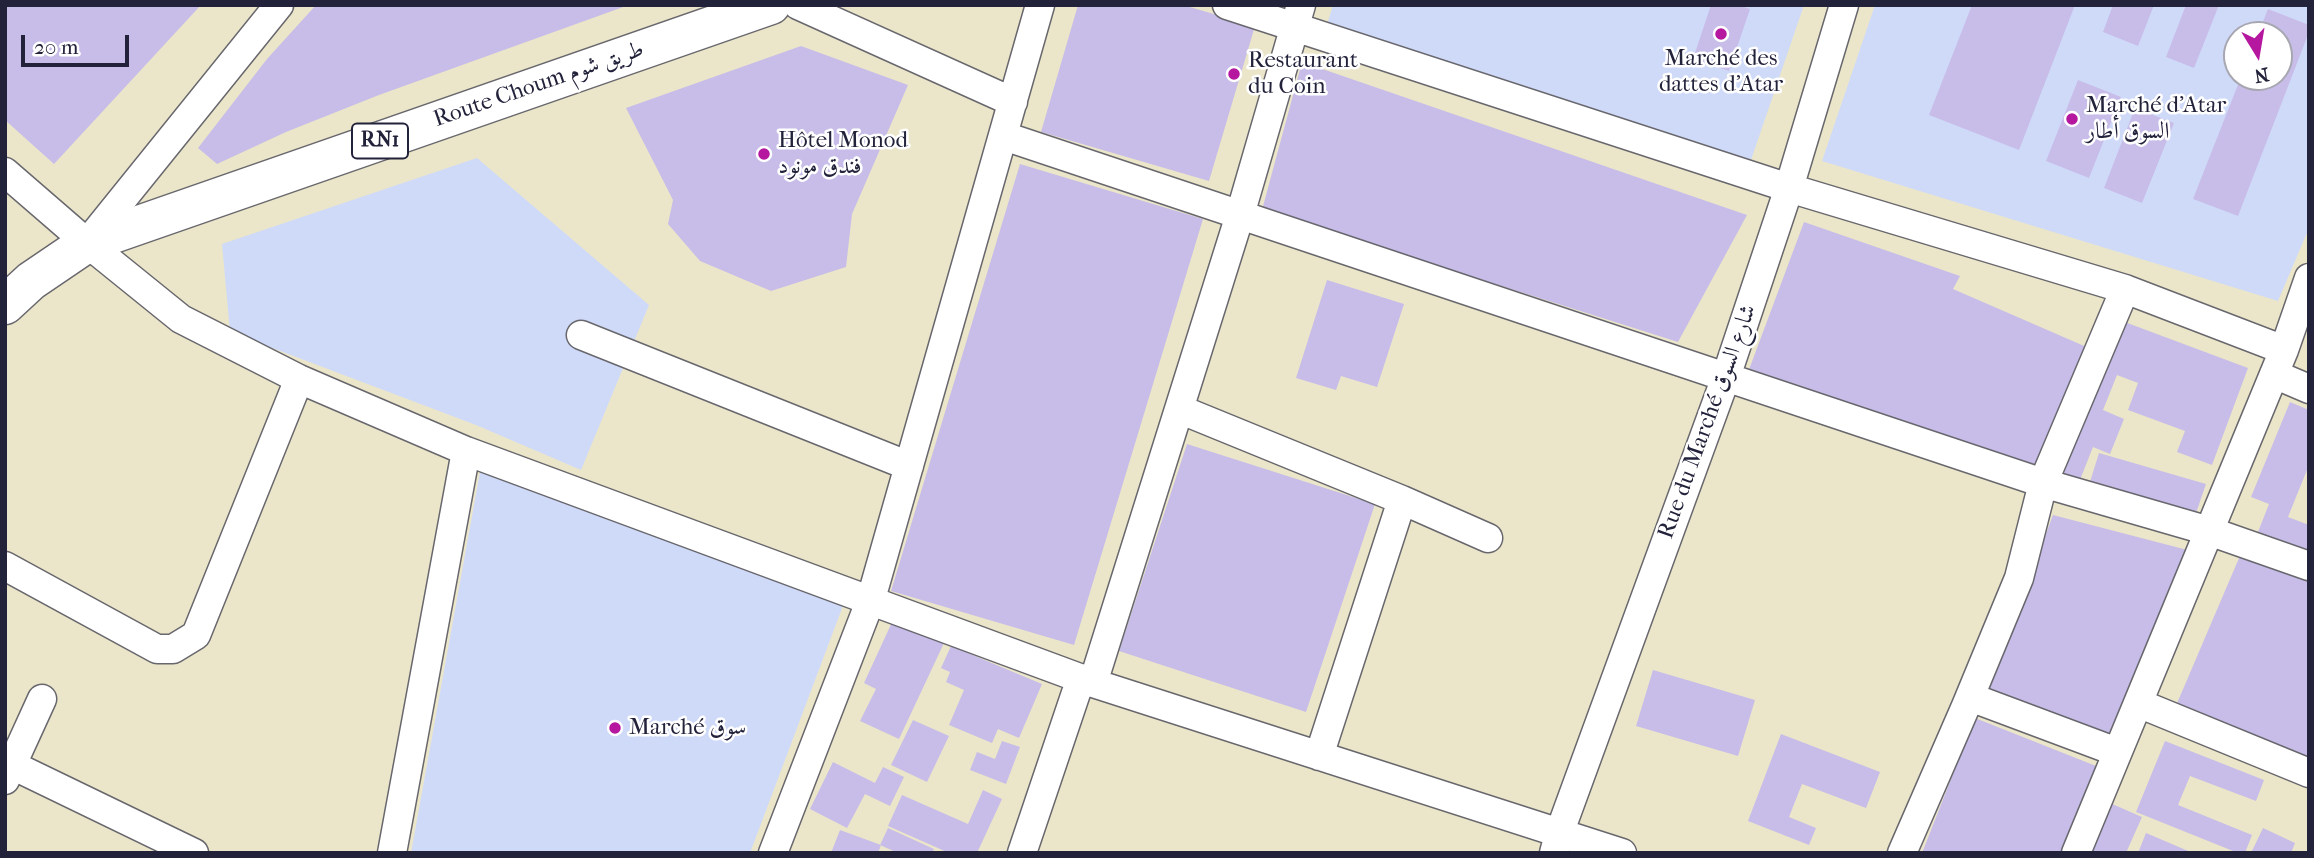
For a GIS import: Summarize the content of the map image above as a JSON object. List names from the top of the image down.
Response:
{
  "streets": {
    "highway": ["Route Choum طريق شوم", "RN1"],
    "street": ["Rue du Marché شارع السوق"]
  },
  "places": [
    "Marché des dattes d'Atar",
    "Restaurant du Coin",
    "Marché d'Atar السوق أطار",
    "Hôtel Monod فندق مونود",
    "Marché سوق"
  ],
  "scale_bar": "20 m",
  "north": "bottom"
}
